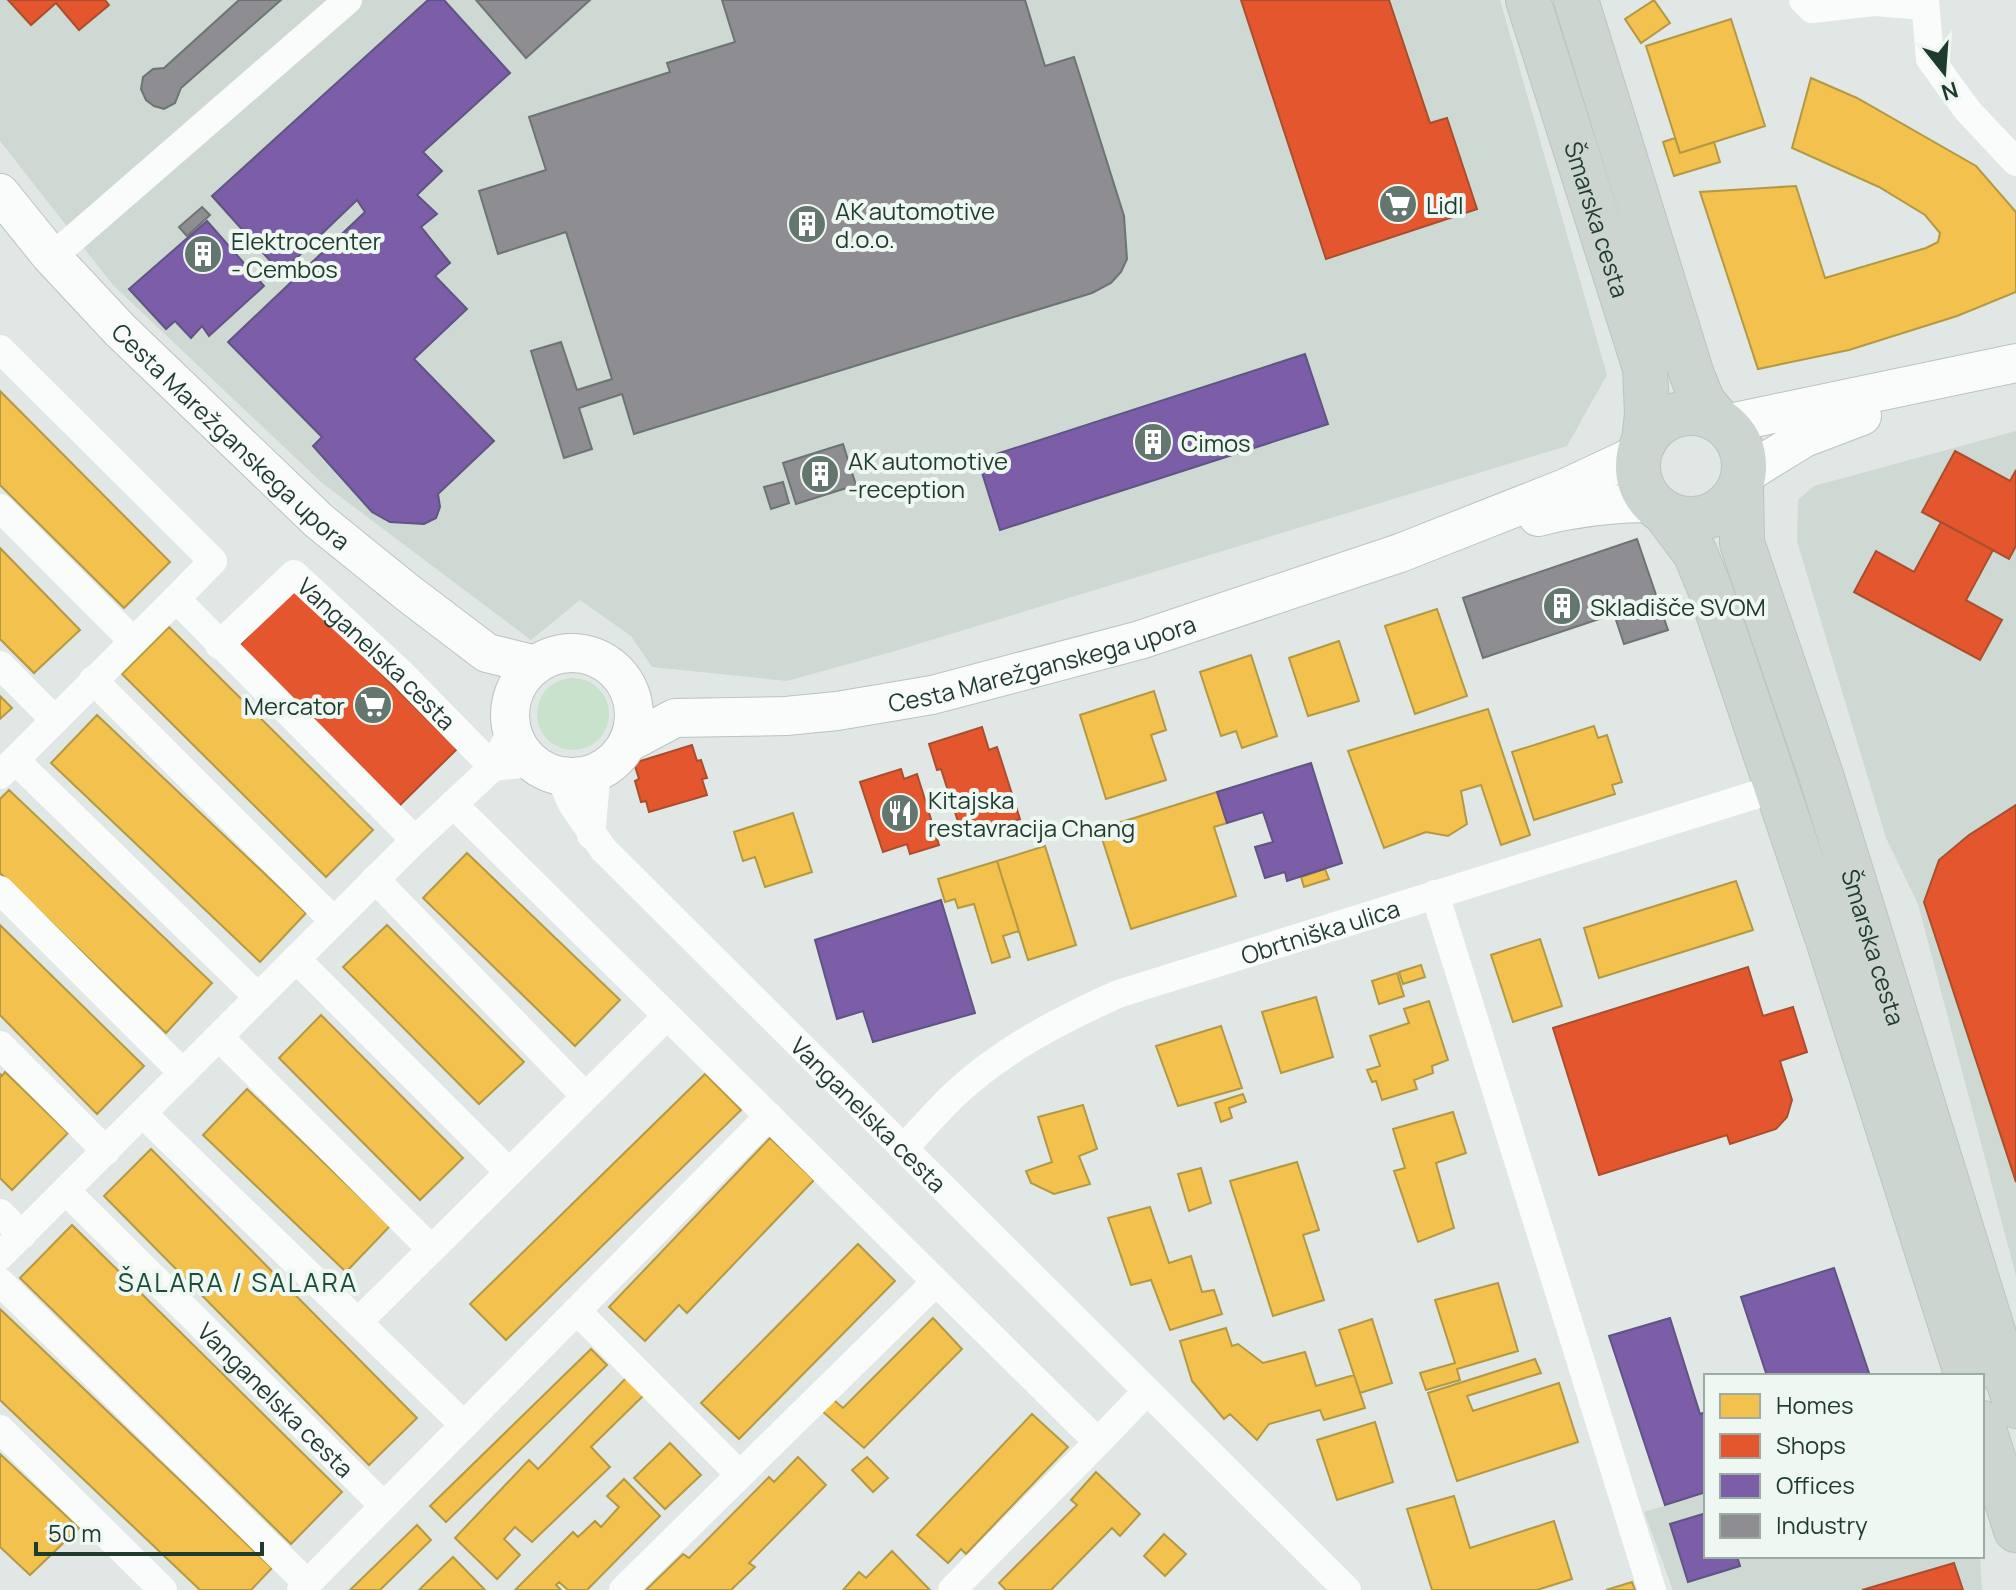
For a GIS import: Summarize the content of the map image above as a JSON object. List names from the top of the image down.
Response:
{
  "streets": {
    "main road": ["Šmarska cesta"],
    "street": ["Cesta Marežganskega upora", "Vanganelska cesta", "Obrtniška ulica"]
  },
  "crossings": [
    ["Šmarska cesta", "Cesta Marežganskega upora"],
    ["Šmarska cesta", "Obrtniška ulica"],
    ["Cesta Marežganskega upora", "Vanganelska cesta"],
    ["Vanganelska cesta", "Obrtniška ulica"]
  ],
  "districts": ["ŠALARA / SALARA"],
  "places": {
    "supermarket": ["Lidl", "Mercator"],
    "building": [
      "AK automotive d.o.o.",
      "Elektrocenter - Cembos",
      "Cimos",
      "AK automotive -reception",
      "Skladišče SVOM"
    ],
    "restaurant": ["Kitajska restavracija Chang"]
  },
  "legend": [
    "Homes",
    "Shops",
    "Offices",
    "Industry"
  ],
  "scale_bar": "50 m",
  "north": "bottom"
}
